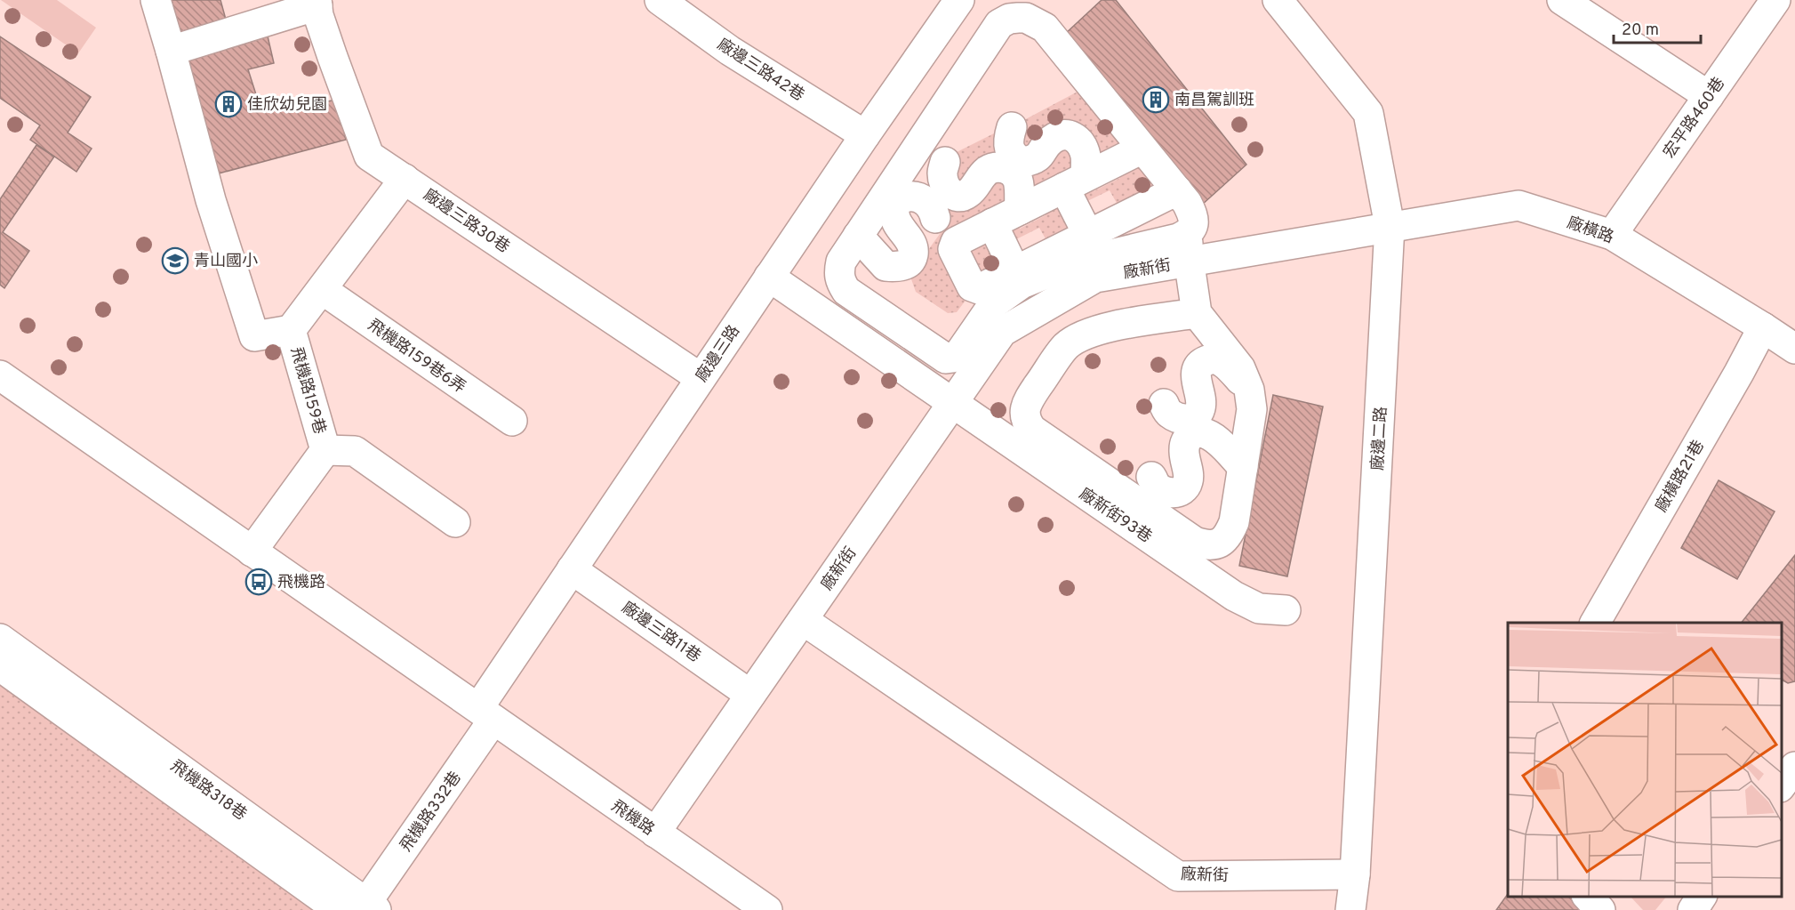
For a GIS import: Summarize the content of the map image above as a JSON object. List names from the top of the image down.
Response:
{
  "streets": {
    "street": [
      "廠邊三路42巷",
      "宏平路460巷",
      "廠邊三路30巷",
      "廠橫路",
      "廠新街",
      "廠邊三路",
      "飛機路159巷6弄",
      "飛機路159巷",
      "廠邊二路",
      "廠橫路21巷",
      "廠新街93巷",
      "廠邊三路11巷",
      "飛機路318巷",
      "飛機路332巷",
      "飛機路"
    ]
  },
  "crossings": [
    ["廠邊三路42巷", "廠邊三路"],
    ["宏平路460巷", "廠橫路"],
    ["廠邊三路30巷", "廠邊三路"],
    ["廠邊三路30巷", "飛機路159巷"],
    ["廠橫路", "廠新街"],
    ["廠橫路", "廠邊二路"],
    ["廠橫路", "廠橫路21巷"],
    ["廠新街", "廠邊二路"],
    ["廠新街", "廠新街93巷"],
    ["廠邊三路", "廠新街93巷"],
    ["廠邊三路", "廠邊三路11巷"],
    ["廠邊三路", "飛機路332巷"],
    ["廠邊三路", "飛機路"],
    ["飛機路159巷6弄", "飛機路159巷"],
    ["飛機路159巷", "飛機路"],
    ["飛機路318巷", "飛機路332巷"],
    ["飛機路332巷", "飛機路"]
  ],
  "places": {
    "building": ["南昌駕訓班", "佳欣幼兒園"],
    "school or university": ["青山國小"],
    "bus stop": ["飛機路"]
  },
  "scale_bar": "20 m"
}
